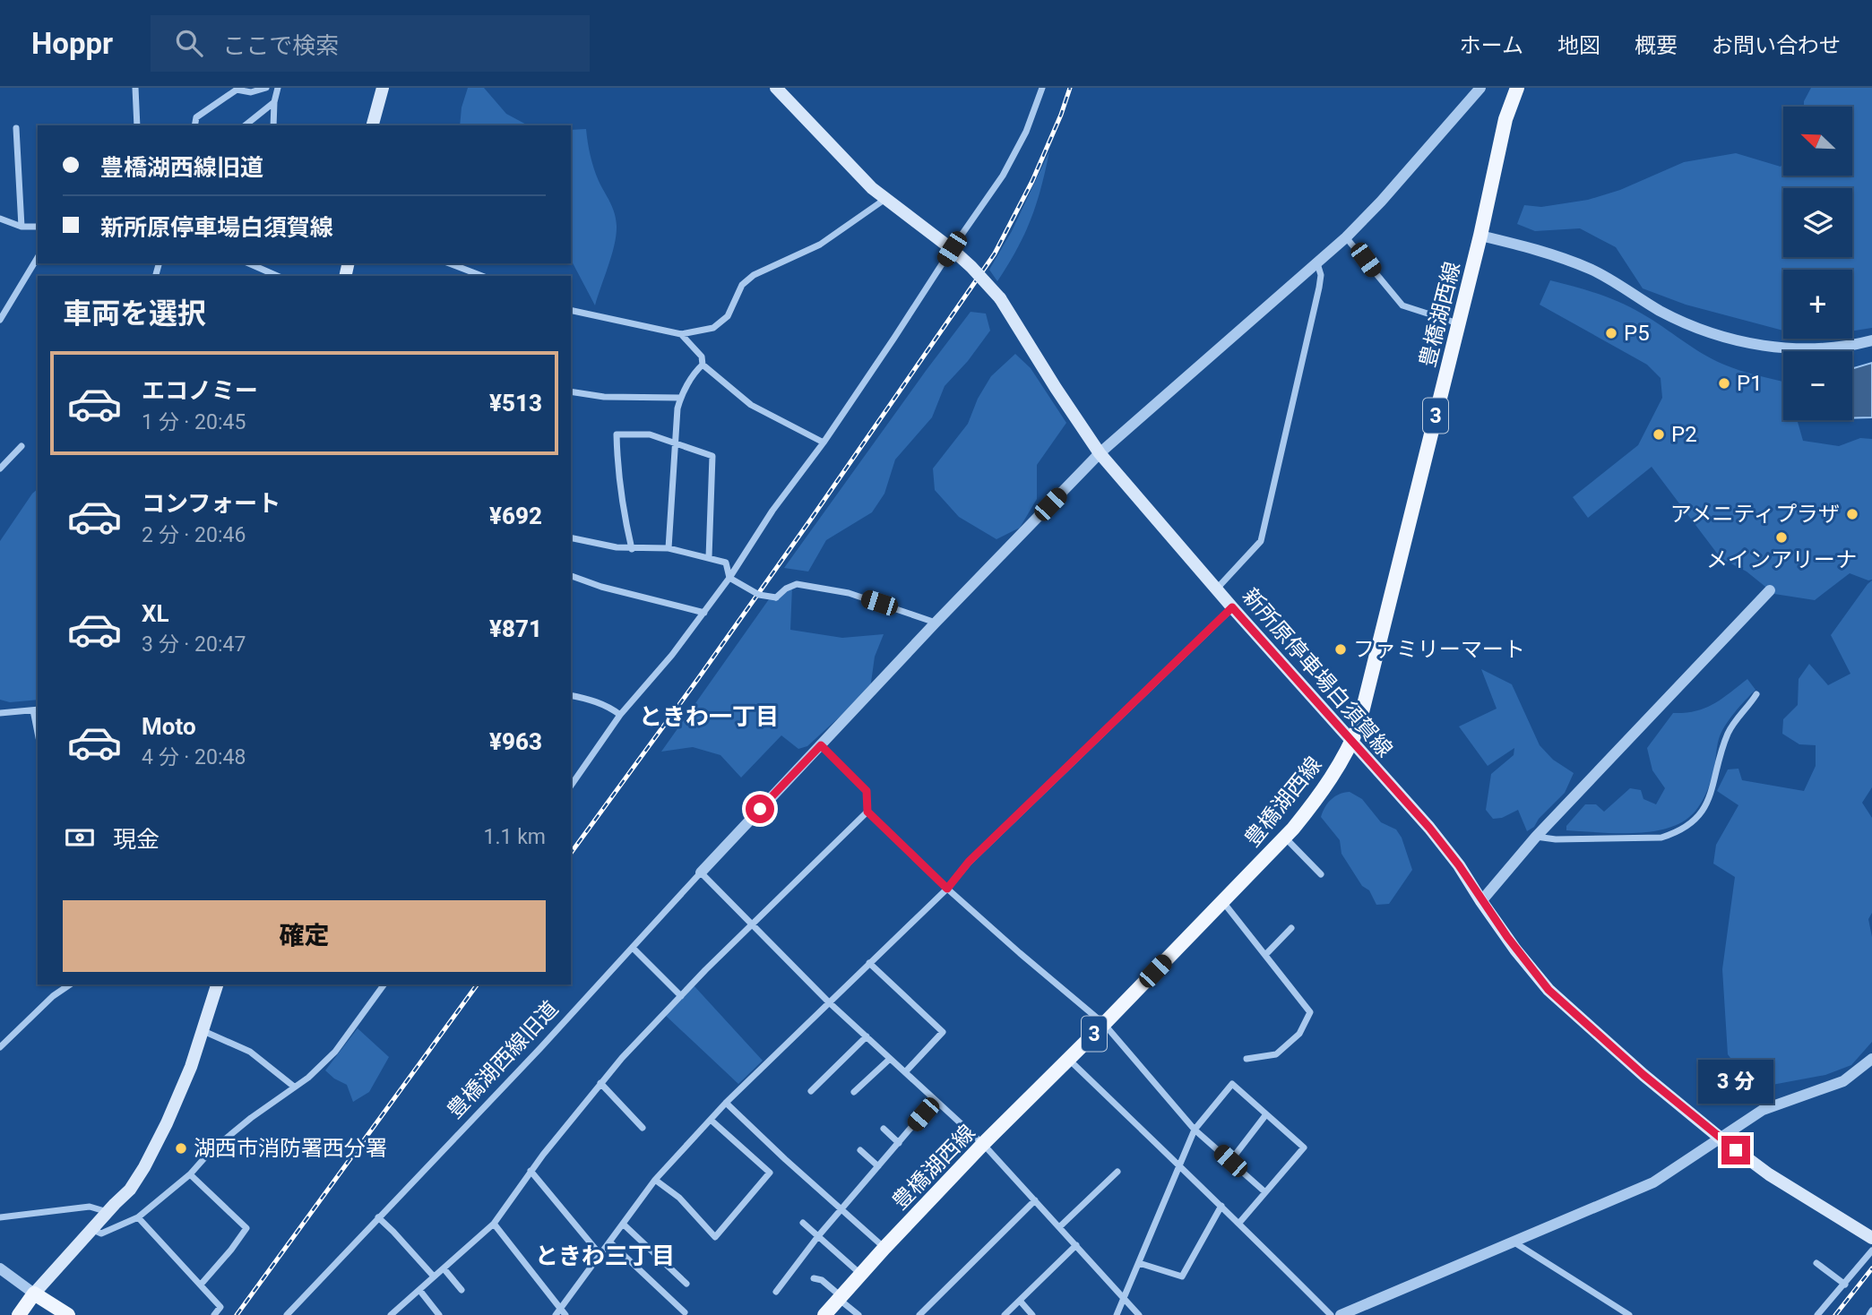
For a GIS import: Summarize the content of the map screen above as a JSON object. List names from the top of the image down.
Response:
{
  "streets": {
    "main road": ["豊橋湖西線", "3", "新所原停車場白須賀線"],
    "street": ["豊橋湖西線旧道"]
  },
  "crossings": [
    ["豊橋湖西線", "新所原停車場白須賀線"],
    ["新所原停車場白須賀線", "豊橋湖西線旧道"]
  ],
  "districts": ["ときわ一丁目", "ときわ三丁目"],
  "places": [
    "P5",
    "P1",
    "P2",
    "アメニティプラザ",
    "メインアリーナ",
    "ファミリーマート",
    "湖西市消防署西分署"
  ],
  "north": "top left",
  "page": {
    "header": "Hoppr",
    "search": "ここで検索",
    "nav": [
      "ホーム",
      "地図",
      "概要",
      "お問い合わせ"
    ],
    "map_buttons": ["+", "−"],
    "banner": ["豊橋湖西線旧道", "新所原停車場白須賀線"],
    "heading": "車両を選択",
    "list": [
      {
        "name": "エコノミー",
        "note": "1 分 · 20:45",
        "value": "¥513"
      },
      {
        "name": "コンフォート",
        "note": "2 分 · 20:46",
        "value": "¥692"
      },
      {
        "name": "XL",
        "note": "3 分 · 20:47",
        "value": "¥871"
      },
      {
        "name": "Moto",
        "note": "4 分 · 20:48",
        "value": "¥963"
      }
    ],
    "pay": ["現金", "1.1 km"],
    "buttons": "確定",
    "bubble": "3 分"
  }
}
